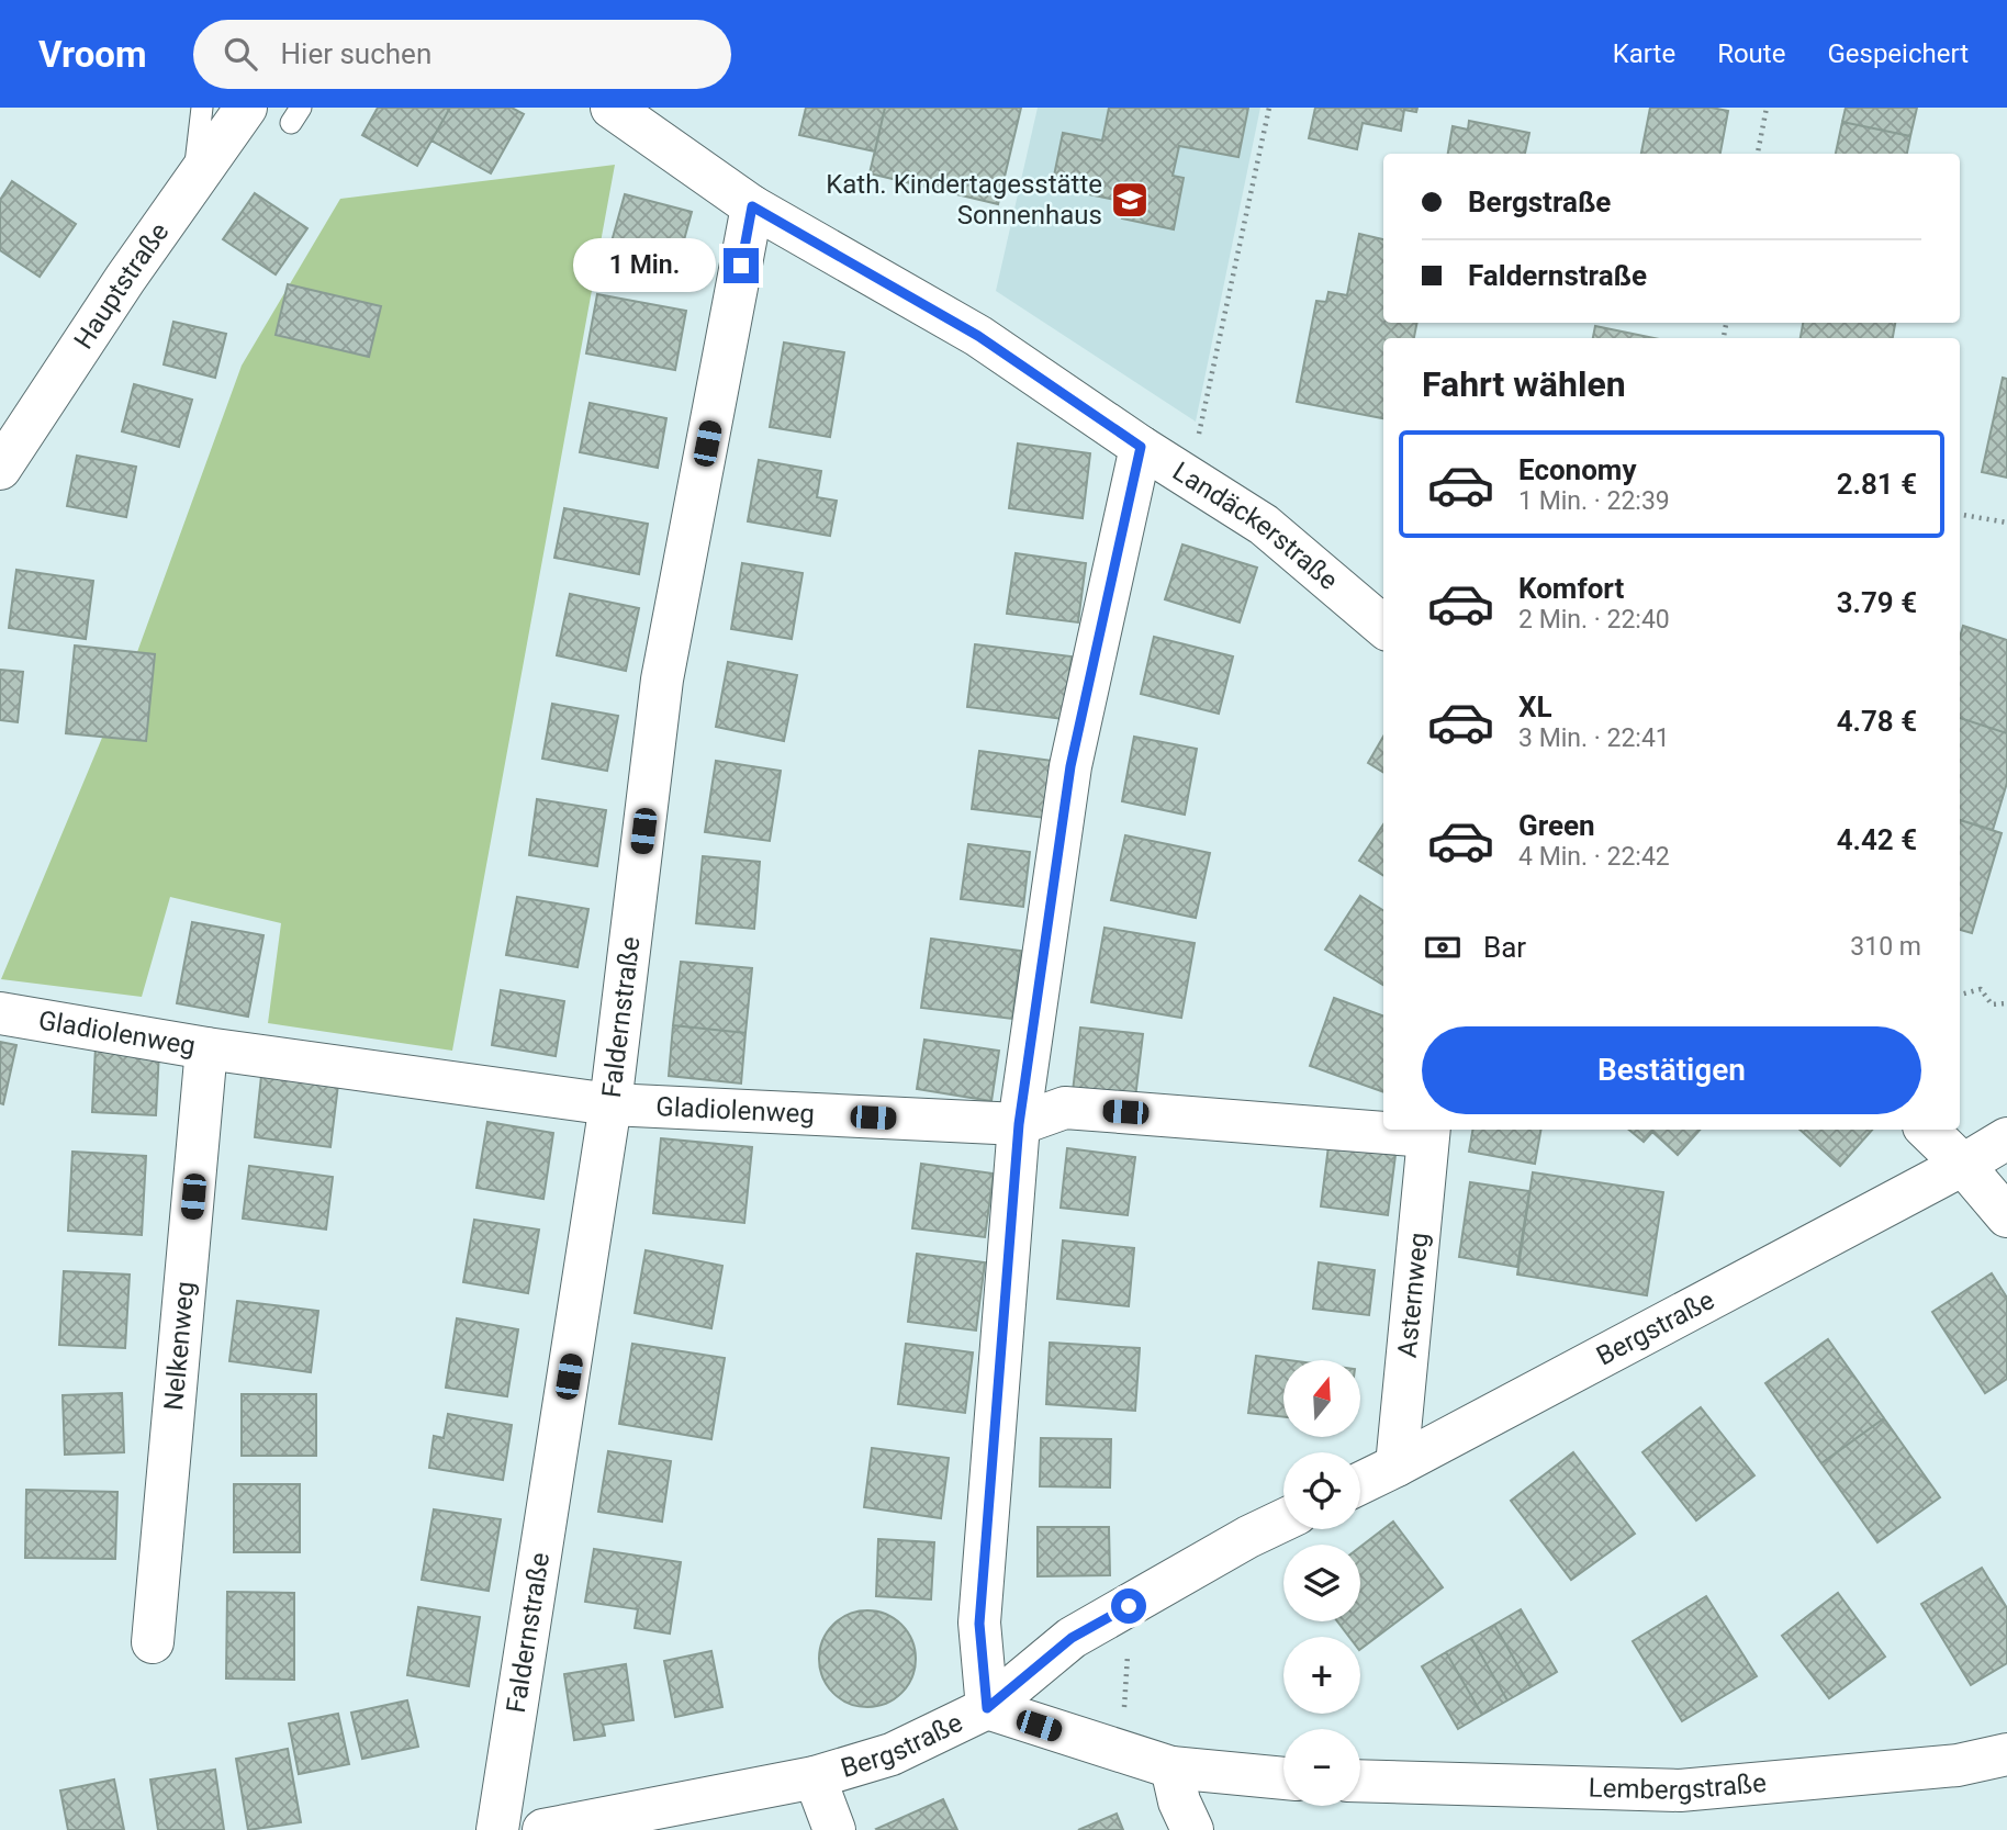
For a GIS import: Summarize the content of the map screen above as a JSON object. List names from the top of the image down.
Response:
{
  "streets": {
    "street": [
      "Hauptstraße",
      "Landäckerstraße",
      "Faldernstraße",
      "Gladiolenweg",
      "Asternweg",
      "Bergstraße",
      "Nelkenweg",
      "Lembergstraße"
    ]
  },
  "crossings": [
    ["Landäckerstraße", "Faldernstraße"],
    ["Faldernstraße", "Gladiolenweg"],
    ["Gladiolenweg", "Nelkenweg"],
    ["Asternweg", "Bergstraße"]
  ],
  "places": {
    "school or university": ["Kath. Kindertagesstätte Sonnenhaus"]
  },
  "north": "top",
  "page": {
    "header": "Vroom",
    "search": "Hier suchen",
    "nav": ["Karte", "Route", "Gespeichert"],
    "banner": ["Bergstraße", "Faldernstraße"],
    "bubble": "1 Min.",
    "heading": "Fahrt wählen",
    "list": [
      {
        "name": "Economy",
        "note": "1 Min. · 22:39",
        "value": "2.81 €"
      },
      {
        "name": "Komfort",
        "note": "2 Min. · 22:40",
        "value": "3.79 €"
      },
      {
        "name": "XL",
        "note": "3 Min. · 22:41",
        "value": "4.78 €"
      },
      {
        "name": "Green",
        "note": "4 Min. · 22:42",
        "value": "4.42 €"
      }
    ],
    "pay": ["Bar", "310 m"],
    "buttons": "Bestätigen",
    "map_buttons": ["+", "−"]
  }
}
